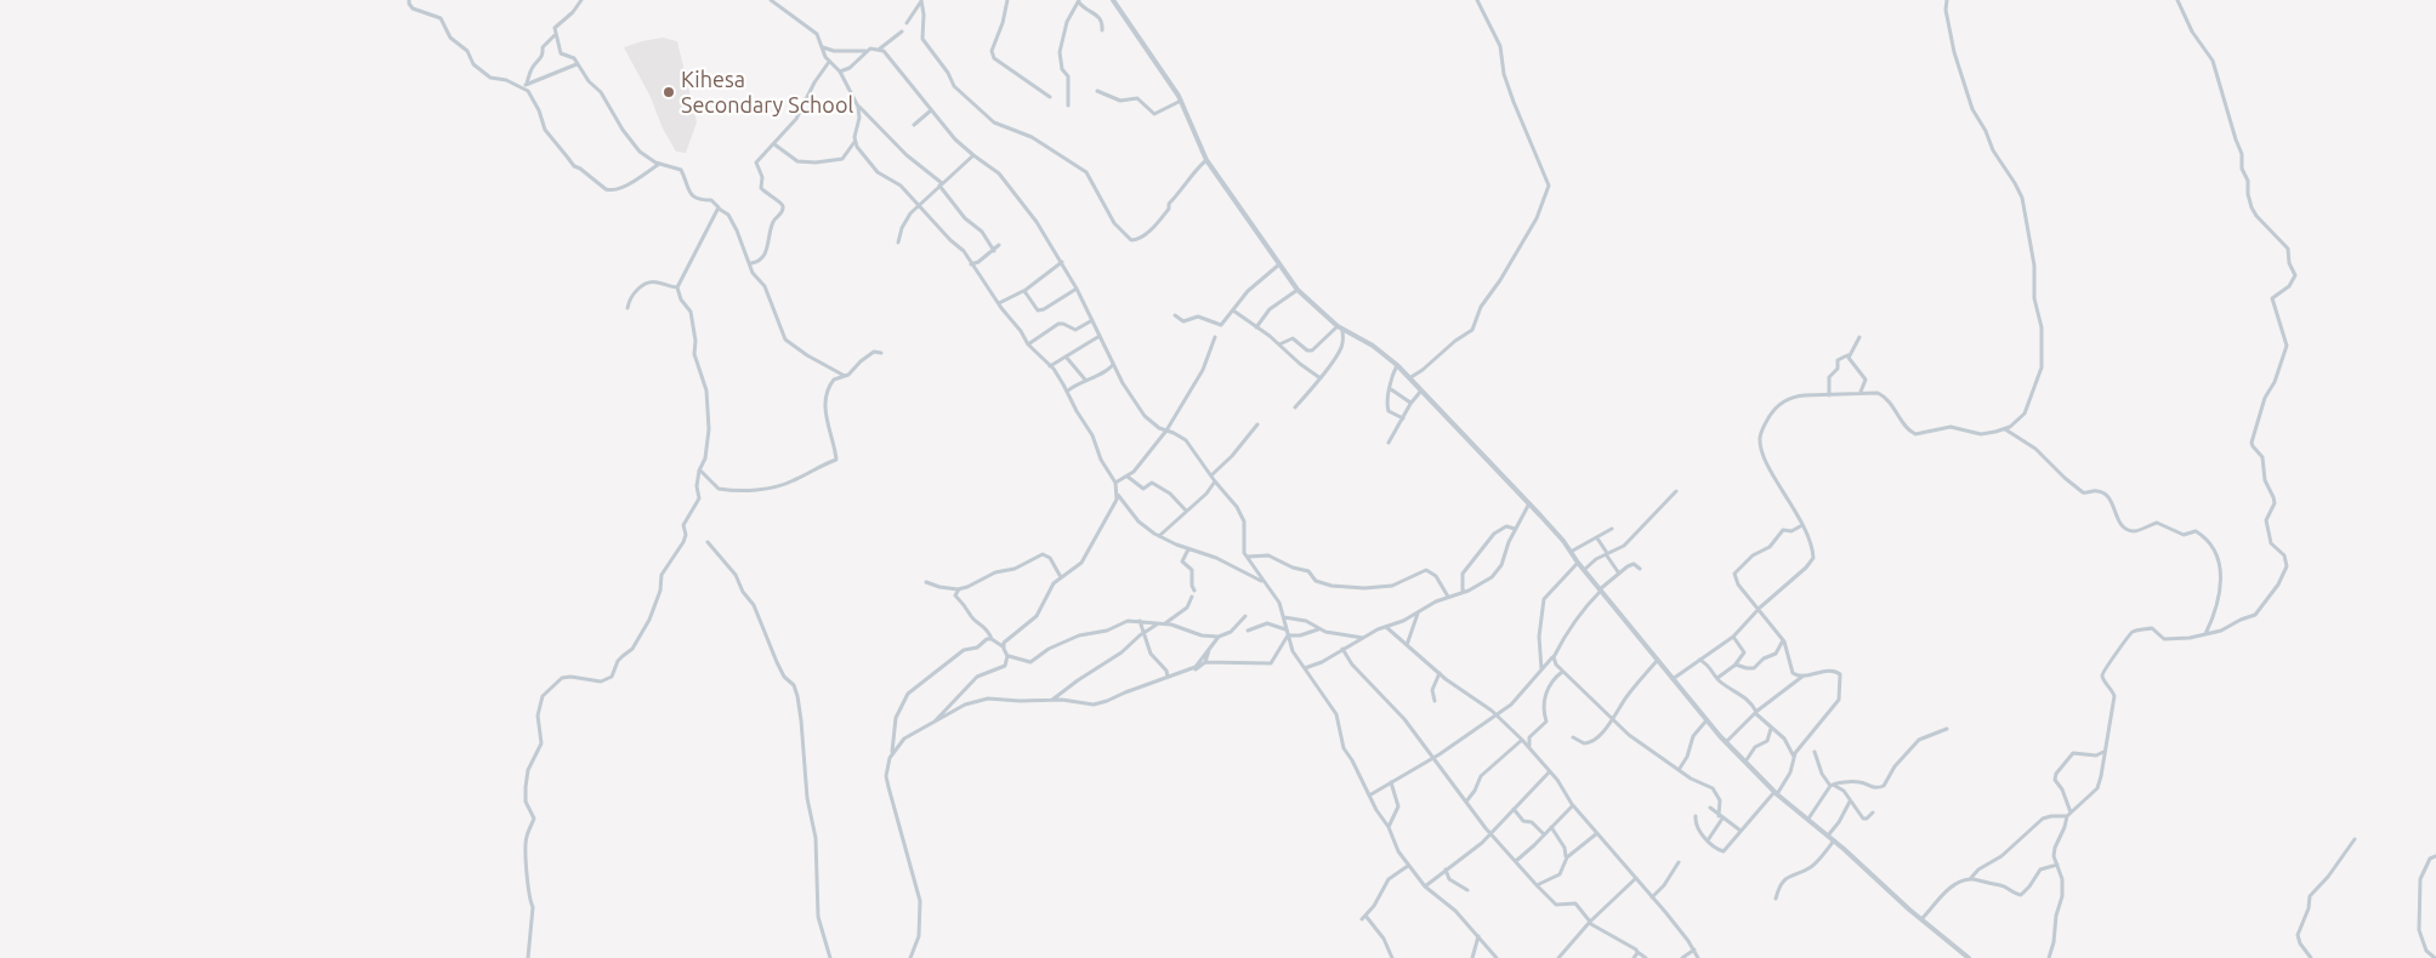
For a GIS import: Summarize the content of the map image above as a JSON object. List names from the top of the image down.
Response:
{
  "places": ["Kihesa Secondary School"]
}
